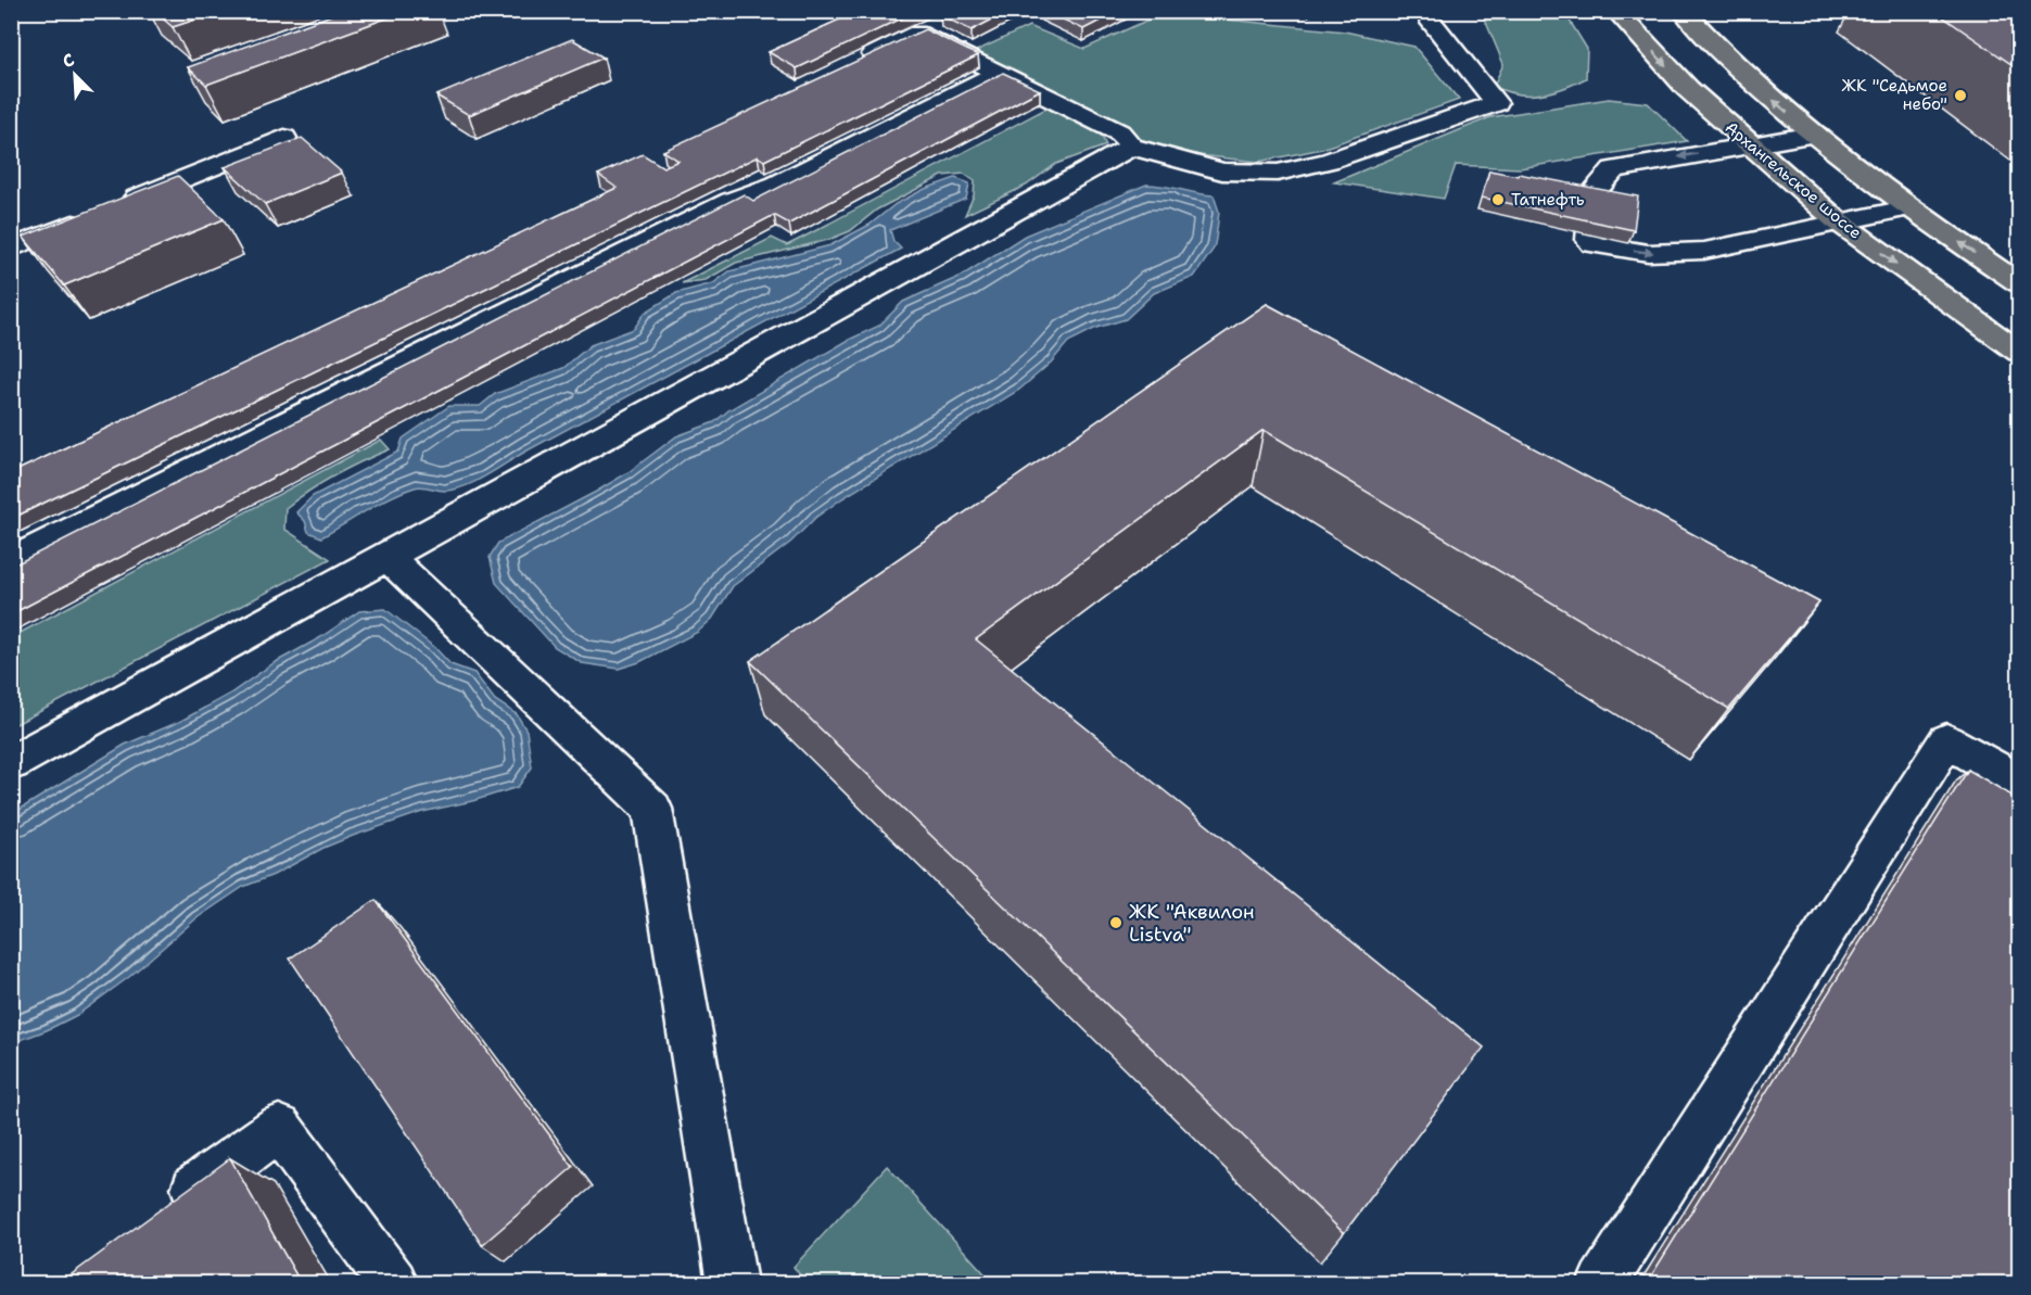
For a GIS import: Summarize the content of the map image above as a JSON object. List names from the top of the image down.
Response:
{
  "streets": {
    "main road": ["Архангельское шоссе"]
  },
  "places": ["ЖК \"Седьмое небо\"", "Татнефть", "ЖК \"Аквилон Listva\""],
  "north": "top left"
}
